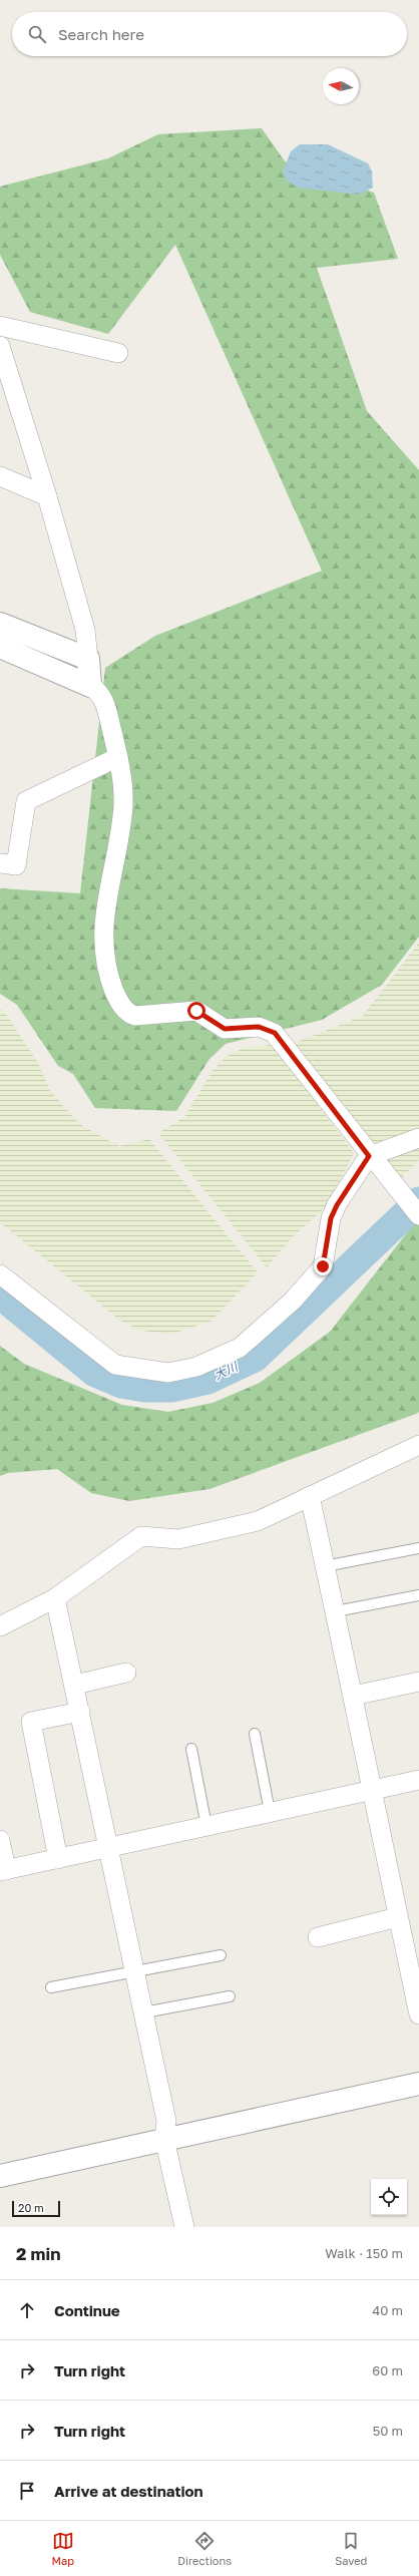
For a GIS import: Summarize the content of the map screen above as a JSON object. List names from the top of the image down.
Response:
{
  "water": ["大川"],
  "scale_bar": "20 m",
  "north": "left",
  "page": {
    "search": "Search here",
    "scale": "20 m",
    "heading": ["2 min", "Walk · 150 m"],
    "list": [
      ["Continue", "40 m"],
      ["Turn right", "60 m"],
      ["Turn right", "50 m"],
      "Arrive at destination"
    ],
    "nav": ["Map", "Directions", "Saved"]
  }
}
